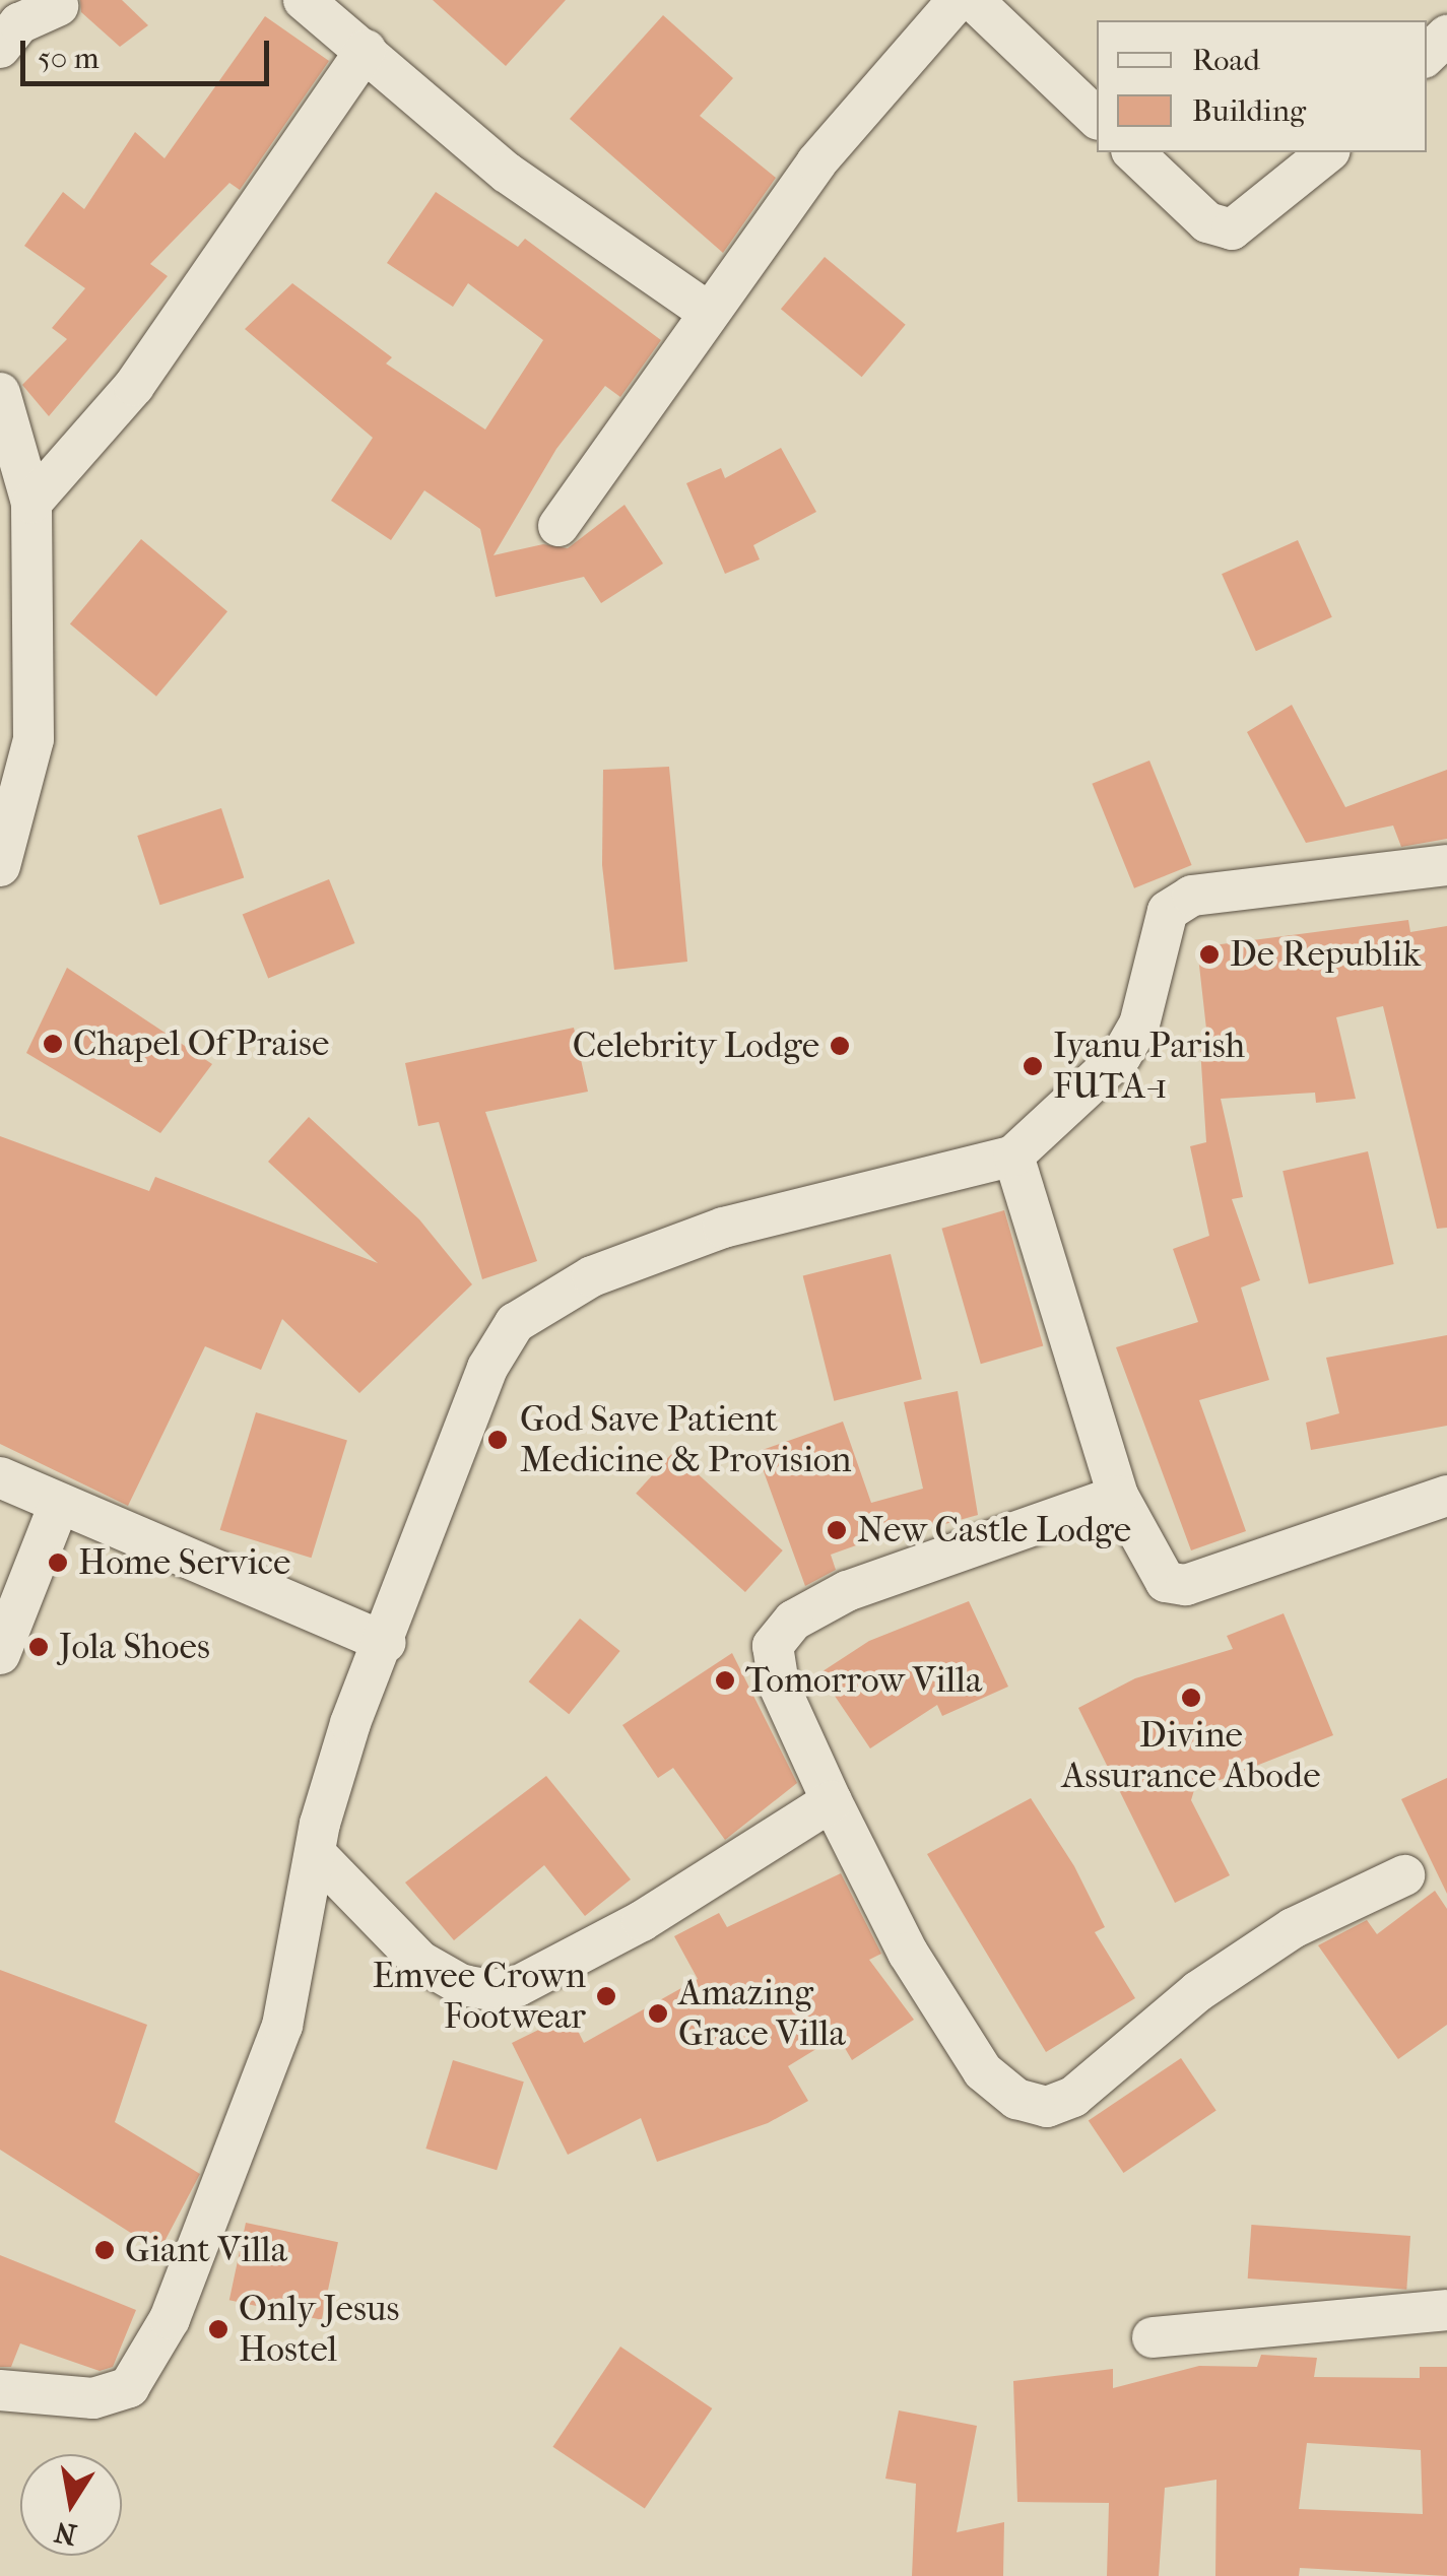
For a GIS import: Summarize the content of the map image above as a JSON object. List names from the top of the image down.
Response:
{
  "places": [
    "De Republik",
    "Chapel Of Praise",
    "Celebrity Lodge",
    "Iyanu Parish FUTA-1",
    "God Save Patient Medicine & Provision",
    "New Castle Lodge",
    "Home Service",
    "Jola Shoes",
    "Tomorrow Villa",
    "Divine Assurance Abode",
    "Emvee Crown Footwear",
    "Amazing Grace Villa",
    "Giant Villa",
    "Only Jesus Hostel"
  ],
  "legend": ["Road", "Building"],
  "scale_bar": "50 m",
  "north": "bottom"
}
